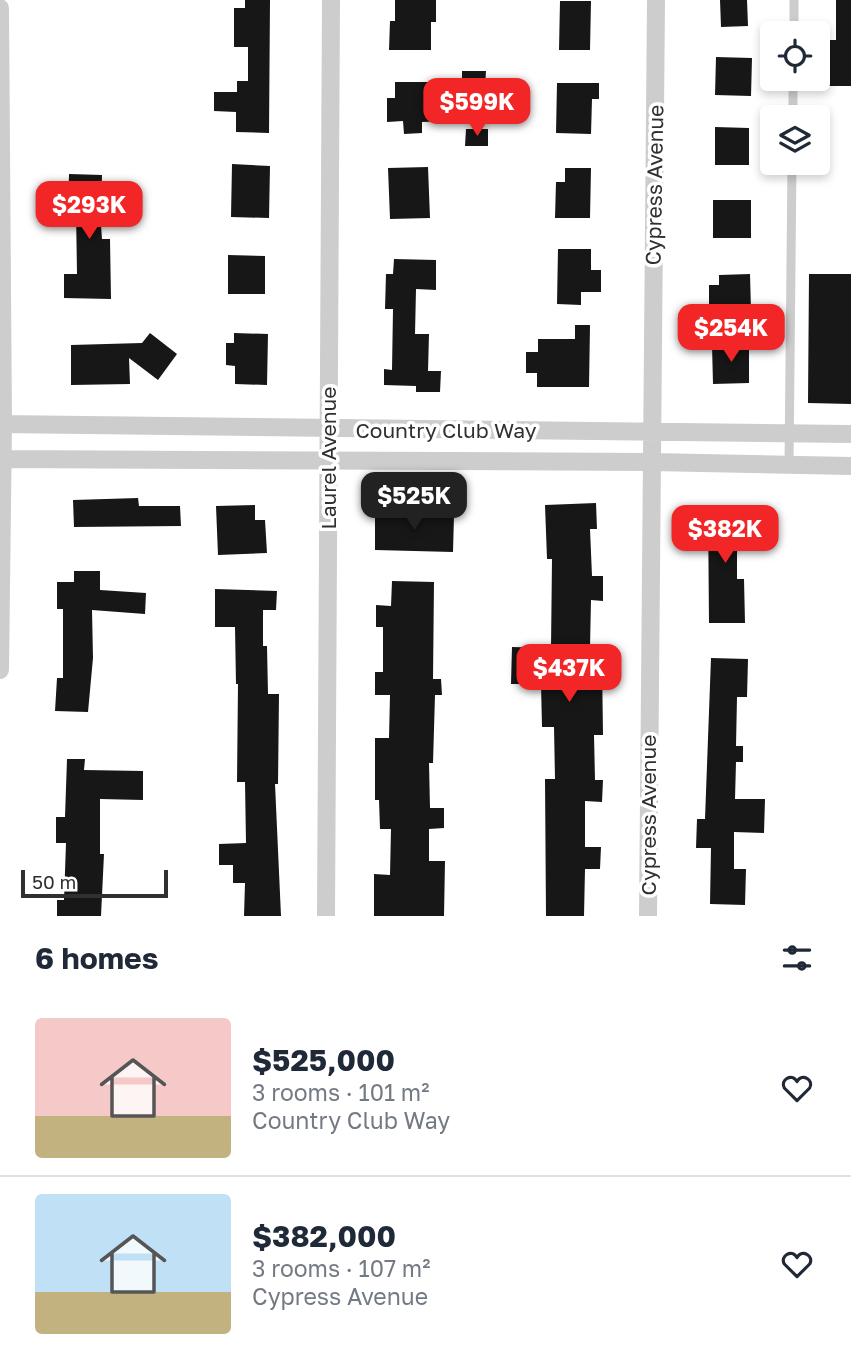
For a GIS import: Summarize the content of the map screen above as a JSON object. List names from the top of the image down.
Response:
{
  "streets": {
    "street": ["Cypress Avenue", "Country Club Way", "Laurel Avenue"]
  },
  "crossings": [
    ["Cypress Avenue", "Country Club Way"],
    ["Country Club Way", "Laurel Avenue"]
  ],
  "scale_bar": "50 m",
  "page": {
    "price": [
      "$599K",
      "$293K",
      "$254K",
      "$525K",
      "$382K",
      "$437K"
    ],
    "scale": "50 m",
    "heading": "6 homes",
    "list": [
      {
        "name": "$525,000",
        "note": "3 rooms · 101 m² · Country Club Way"
      },
      {
        "name": "$382,000",
        "note": "3 rooms · 107 m² · Cypress Avenue"
      }
    ]
  }
}
